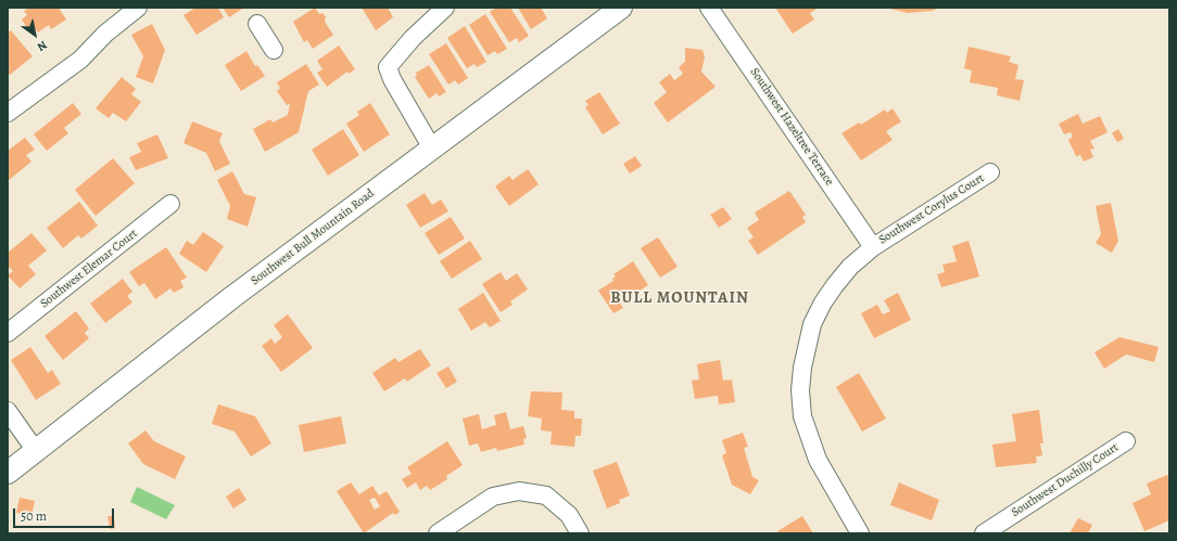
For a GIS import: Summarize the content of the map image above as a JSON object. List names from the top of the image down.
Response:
{
  "streets": {
    "main road": ["Southwest Bull Mountain Road"],
    "street": [
      "Southwest Hazeltree Terrace",
      "Southwest Corylus Court",
      "Southwest Elemar Court",
      "Southwest Duchilly Court"
    ]
  },
  "crossings": [
    ["Southwest Hazeltree Terrace", "Southwest Corylus Court"]
  ],
  "districts": ["BULL MOUNTAIN"],
  "scale_bar": "50 m",
  "north": "bottom right"
}
